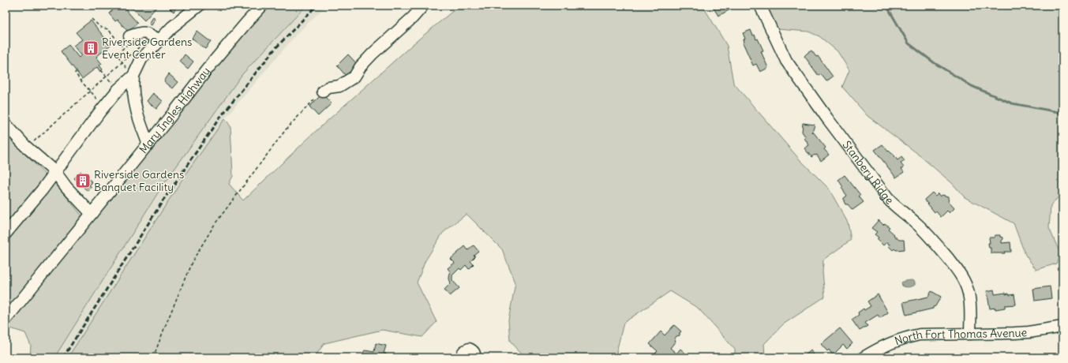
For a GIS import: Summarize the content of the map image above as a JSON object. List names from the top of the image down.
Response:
{
  "streets": {
    "street": ["Mary Ingles Highway", "Stanbery Ridge", "North Fort Thomas Avenue"]
  },
  "crossings": [
    ["Stanbery Ridge", "North Fort Thomas Avenue"]
  ],
  "places": {
    "building": ["Riverside Gardens Event Center", "Riverside Gardens Banquet Facility"]
  }
}
